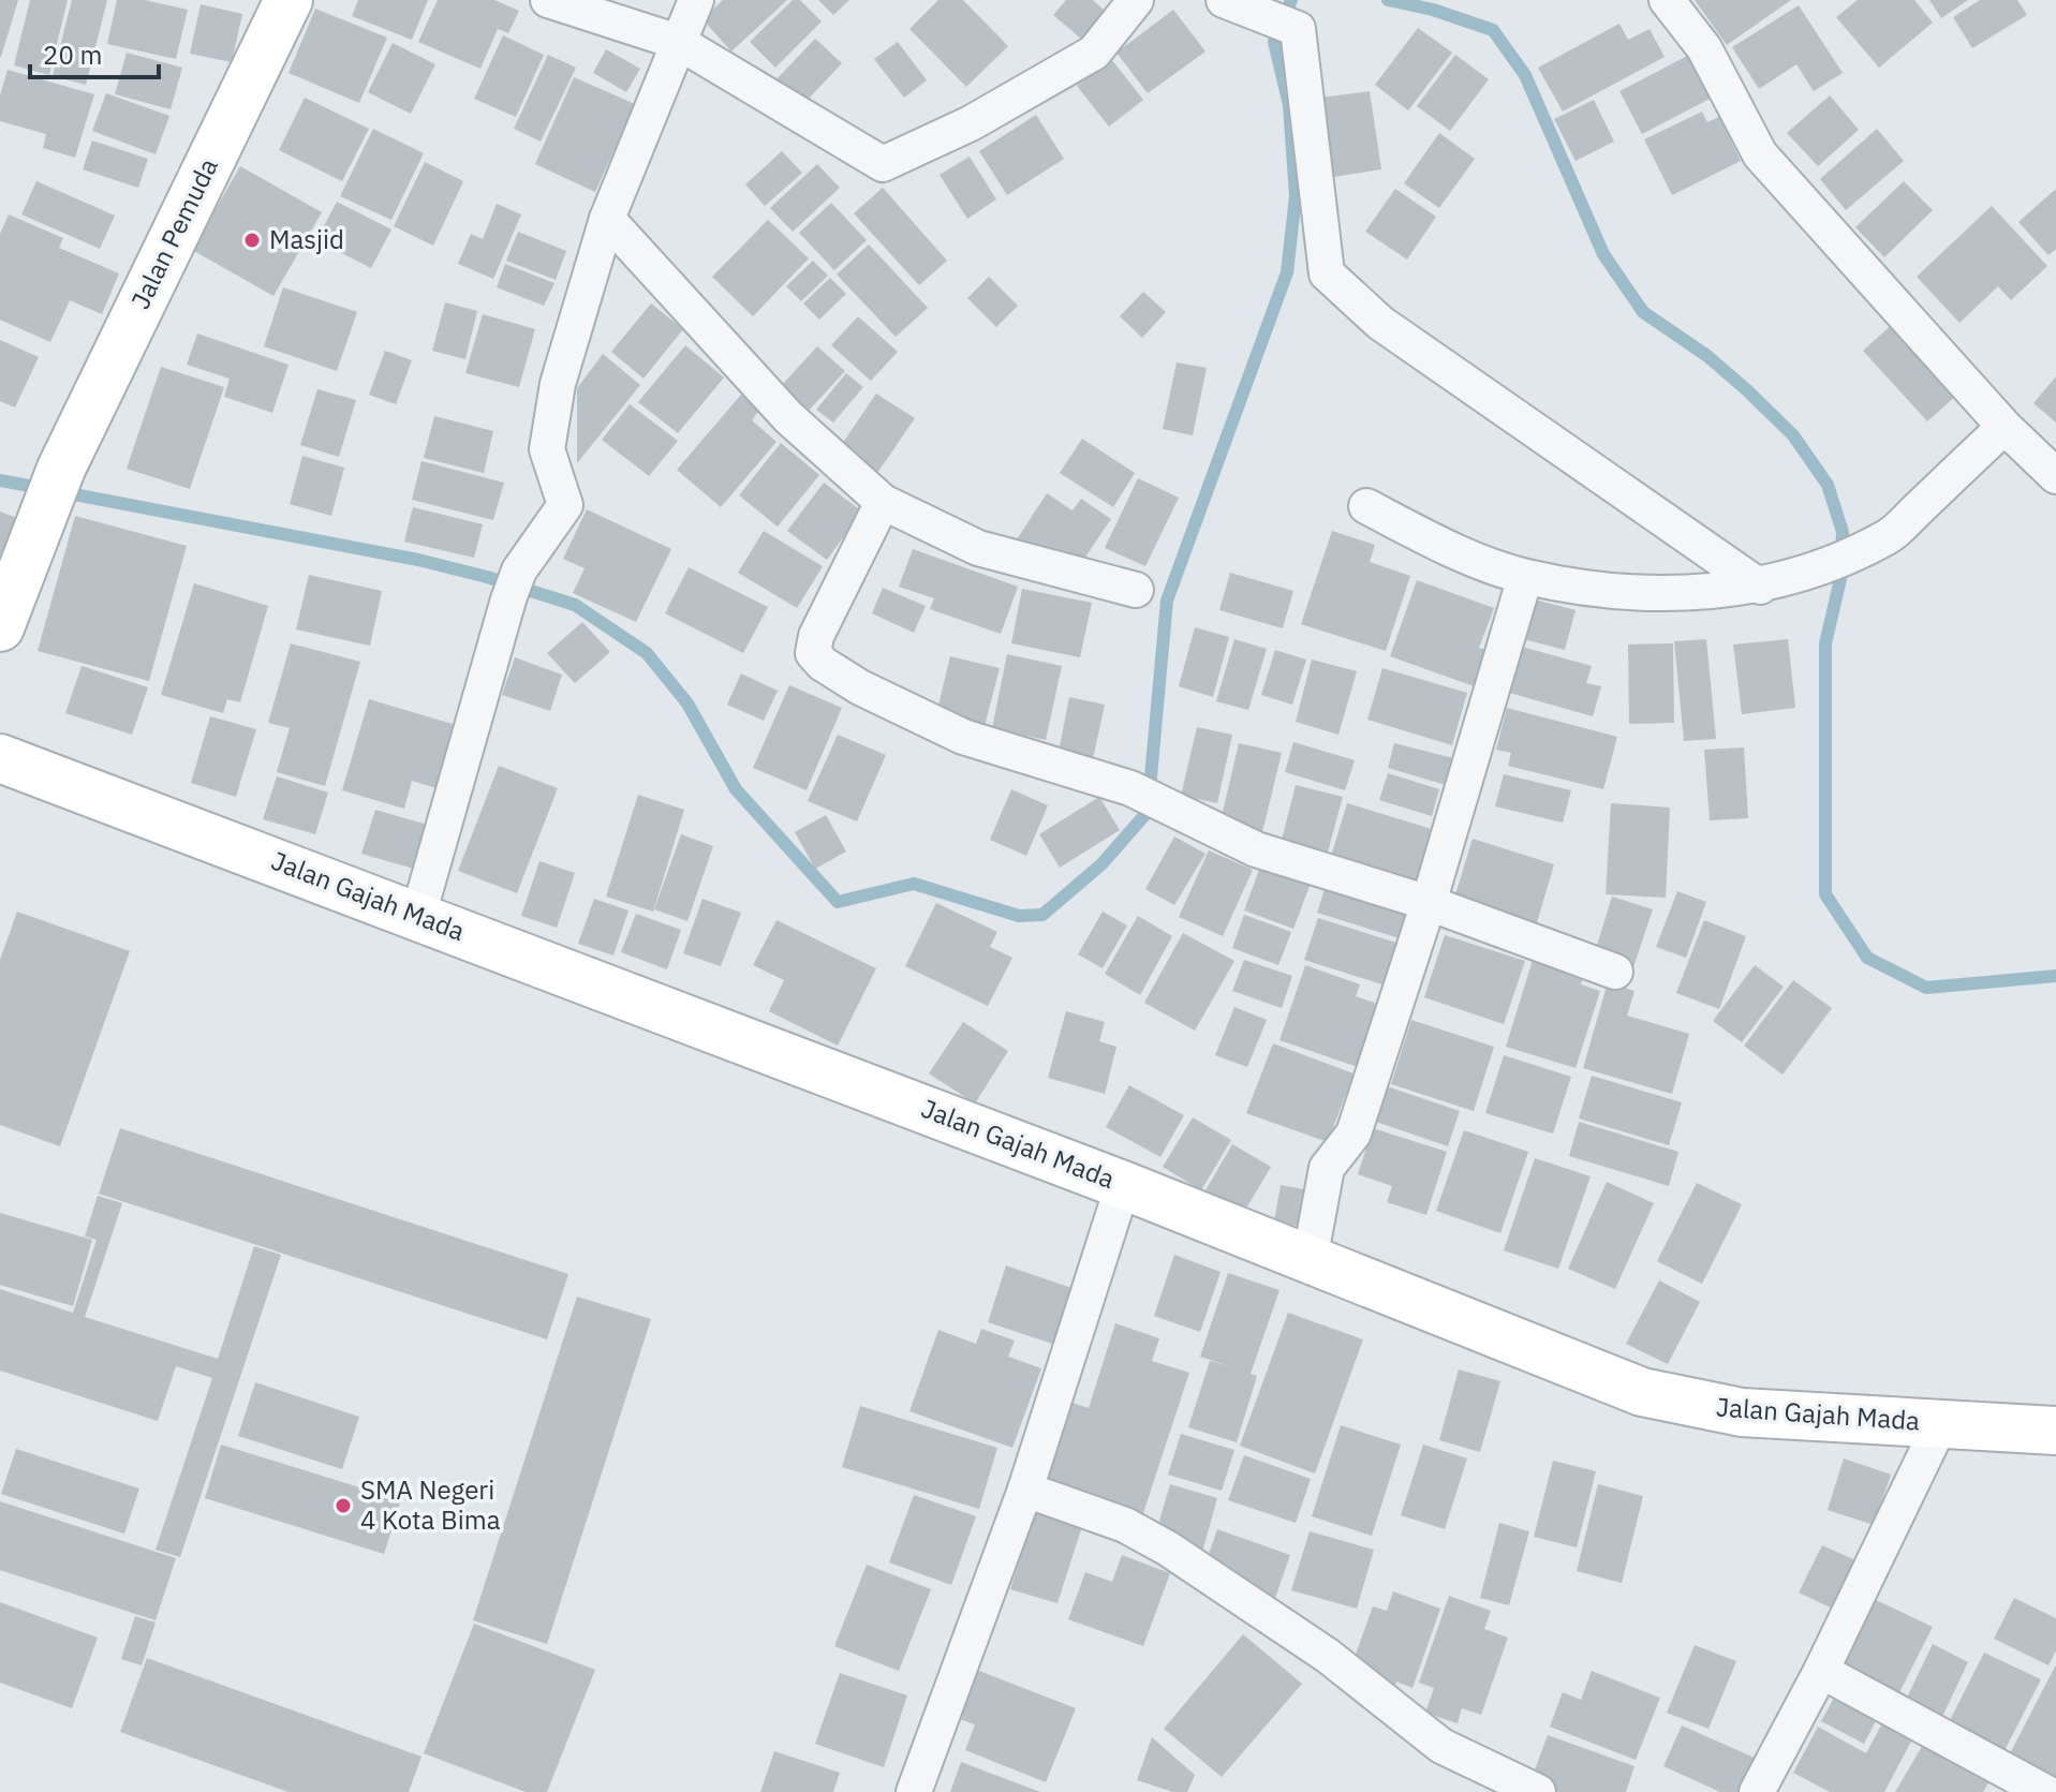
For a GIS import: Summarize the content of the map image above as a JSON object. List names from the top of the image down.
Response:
{
  "streets": {
    "main road": ["Jalan Pemuda", "Jalan Gajah Mada"]
  },
  "places": ["Masjid", "SMA Negeri 4 Kota Bima"],
  "scale_bar": "20 m"
}
